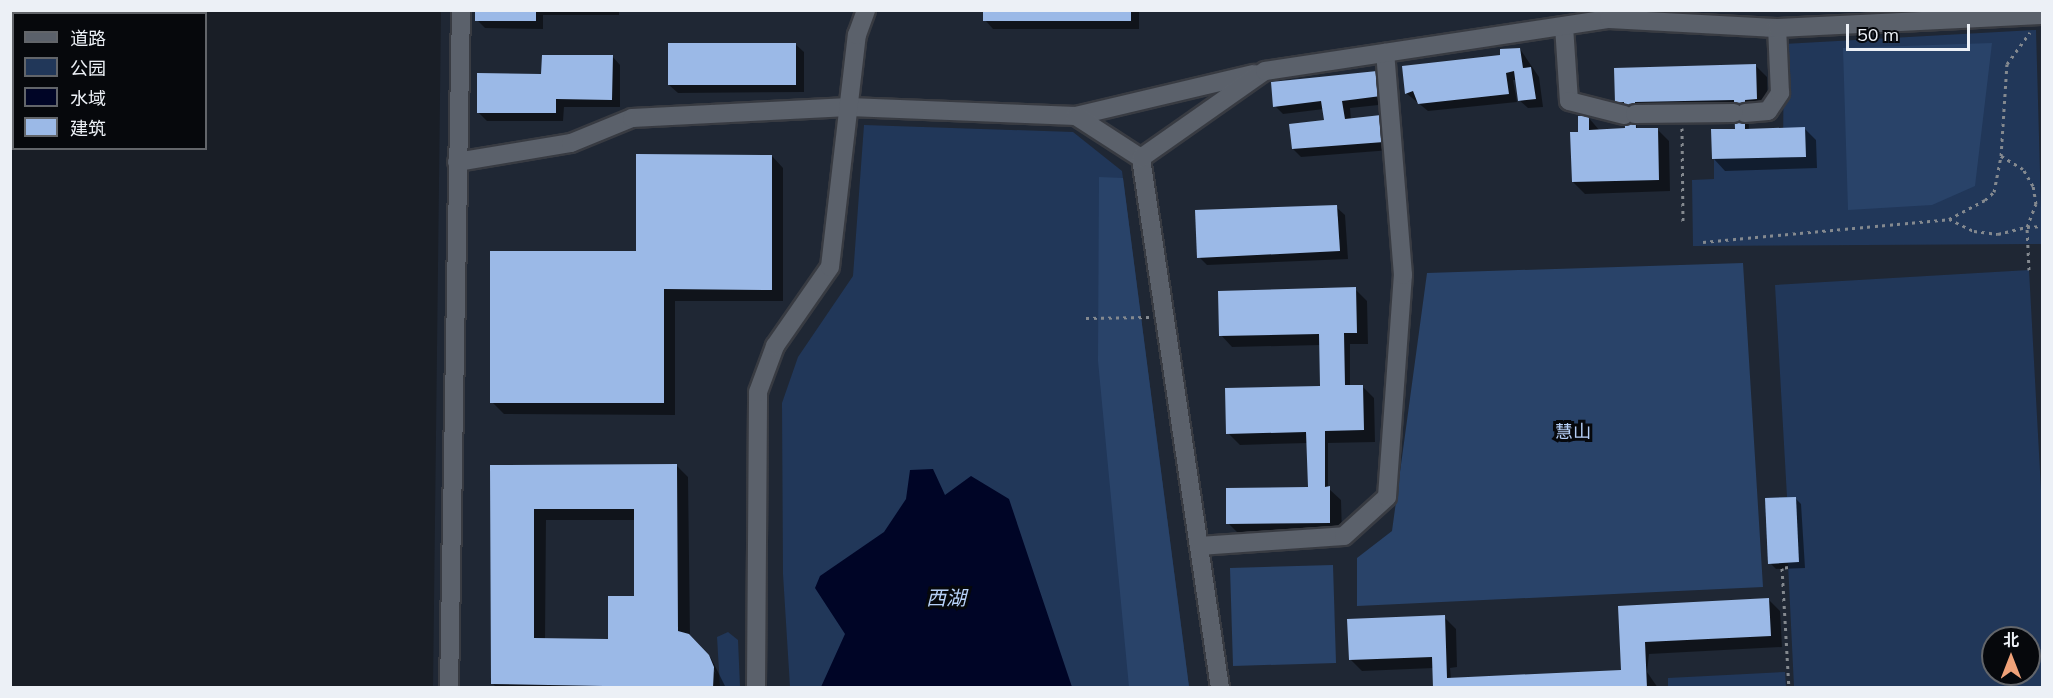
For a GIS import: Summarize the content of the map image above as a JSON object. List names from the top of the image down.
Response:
{
  "water": ["西湖"],
  "parks": ["慧山"],
  "legend": [
    "道路",
    "公园",
    "水域",
    "建筑"
  ],
  "scale_bar": "50 m",
  "north": "top"
}
